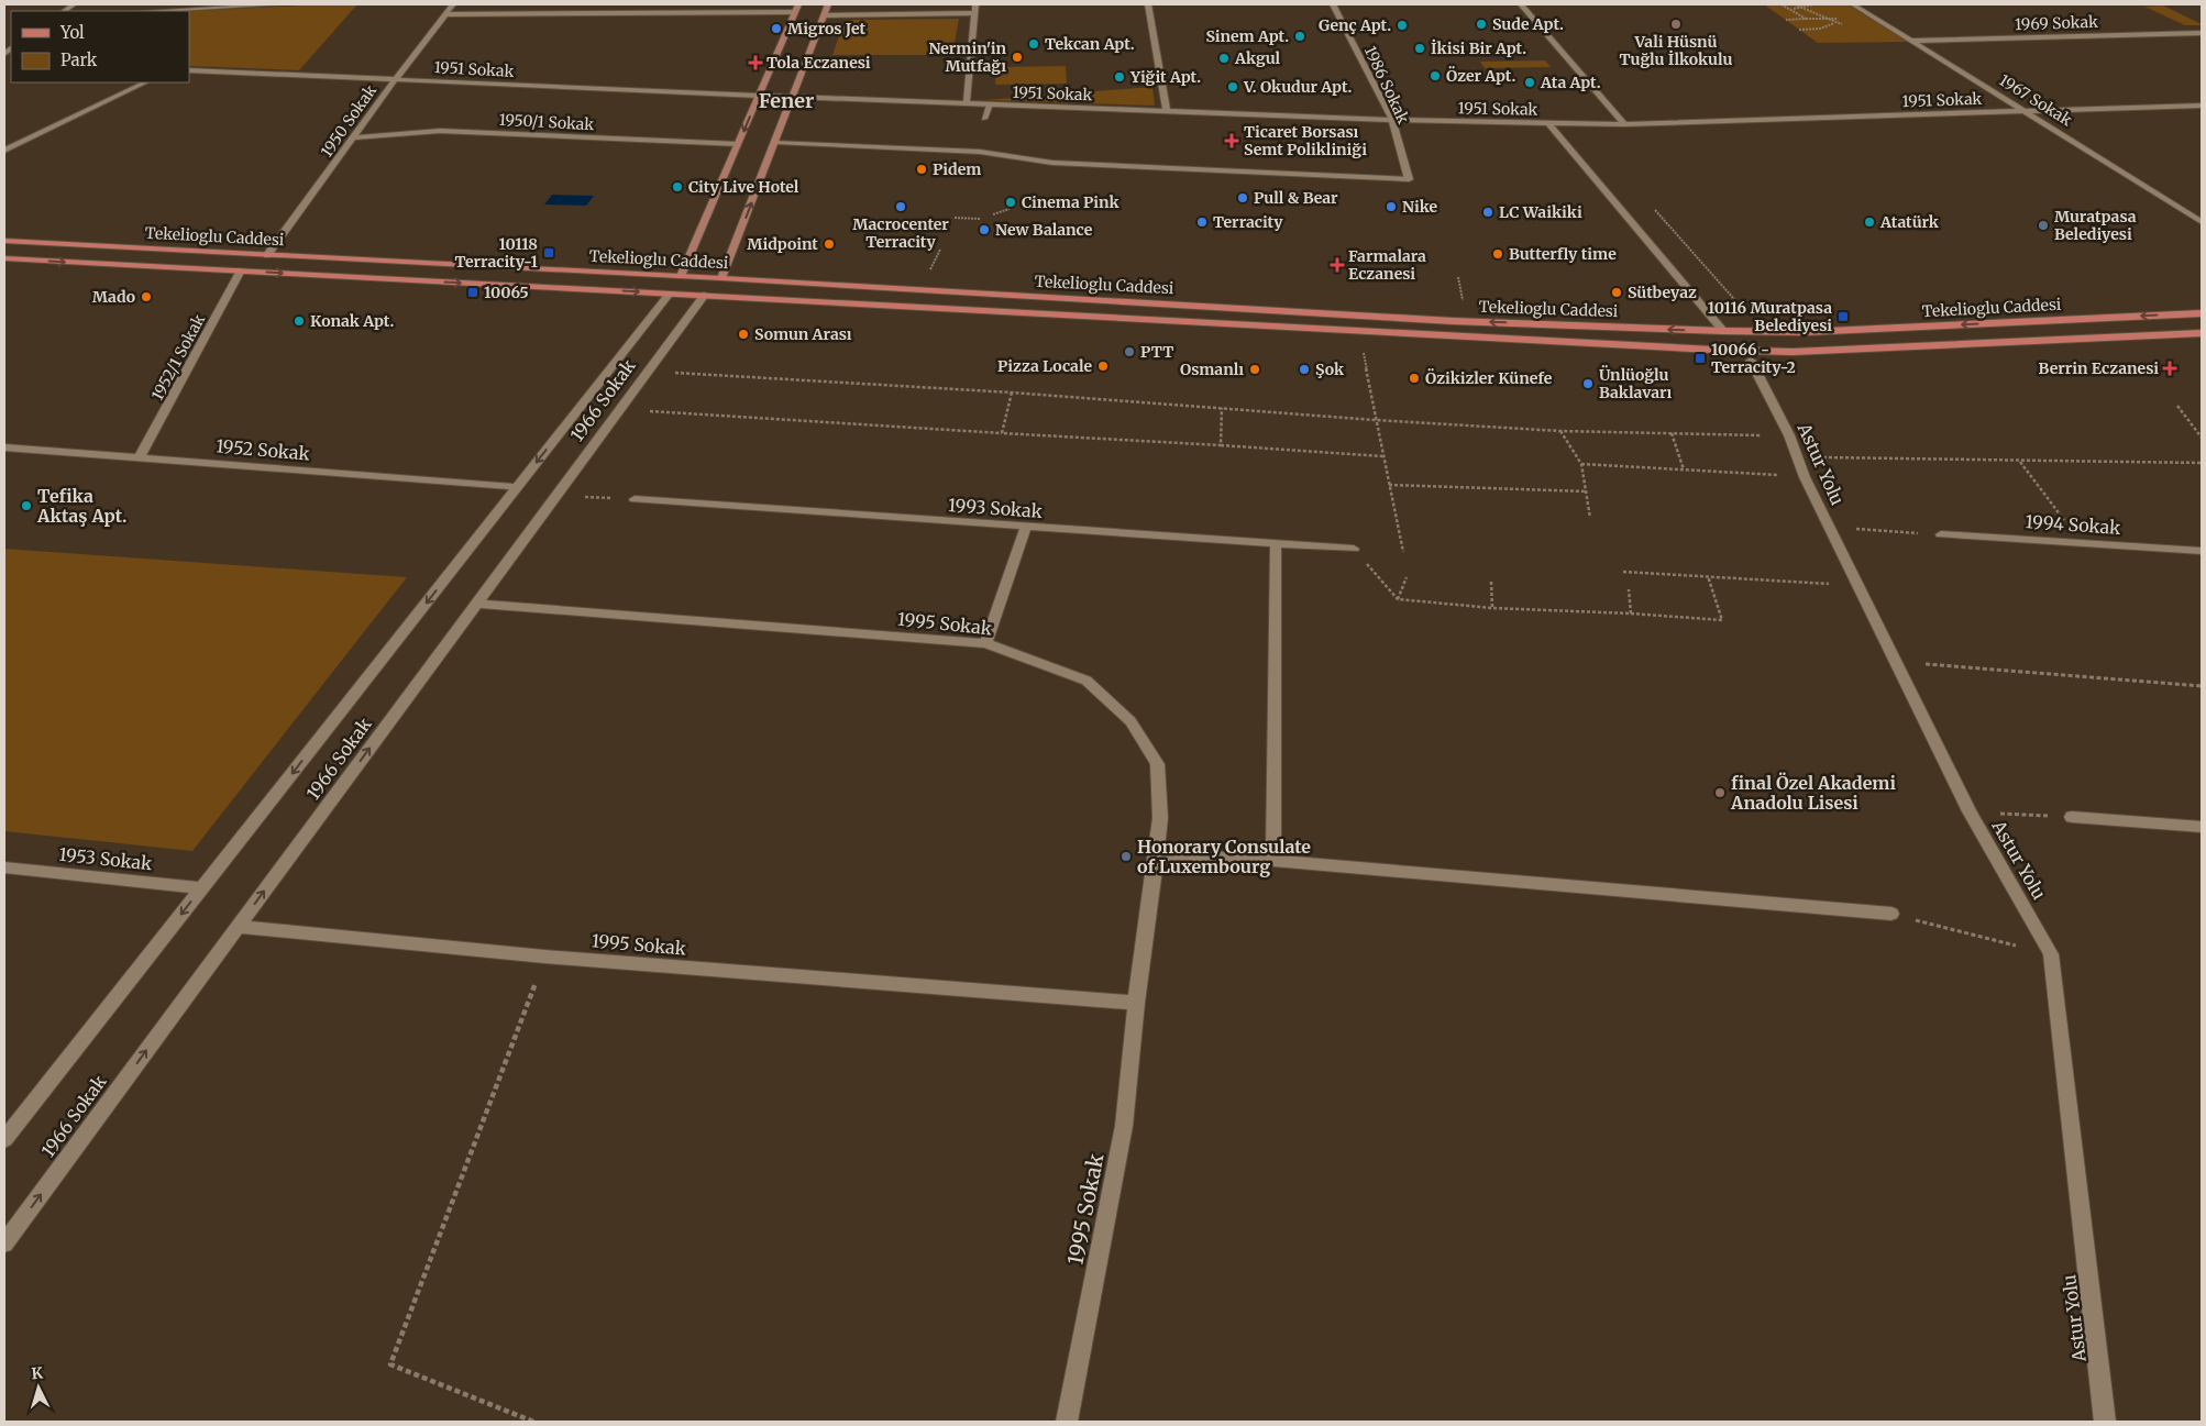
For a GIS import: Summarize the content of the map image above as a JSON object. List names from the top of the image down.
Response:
{
  "streets": {
    "main road": ["Tekelioglu Caddesi"],
    "street": [
      "1969 Sokak",
      "1951 Sokak",
      "1986 Sokak",
      "1967 Sokak",
      "1950 Sokak",
      "1950/1 Sokak",
      "1952/1 Sokak",
      "1966 Sokak",
      "1952 Sokak",
      "Astur Yolu",
      "1993 Sokak",
      "1994 Sokak",
      "1995 Sokak",
      "1953 Sokak"
    ]
  },
  "crossings": [
    ["1969 Sokak", "1967 Sokak"],
    ["1951 Sokak", "1986 Sokak"],
    ["1951 Sokak", "1967 Sokak"],
    ["1951 Sokak", "1950 Sokak"],
    ["1950 Sokak", "1950/1 Sokak"],
    ["1950 Sokak", "Tekelioglu Caddesi"],
    ["Tekelioglu Caddesi", "1952/1 Sokak"],
    ["Tekelioglu Caddesi", "1966 Sokak"],
    ["1952/1 Sokak", "1952 Sokak"],
    ["1966 Sokak", "1952 Sokak"],
    ["1966 Sokak", "1995 Sokak"],
    ["1966 Sokak", "1953 Sokak"]
  ],
  "districts": ["Fener"],
  "places": {
    "other": [
      "Sude Apt.",
      "Vali Hüsnü Tuğlu İlkokulu",
      "Genç Apt.",
      "Migros Jet",
      "Sinem Apt.",
      "Tekcan Apt.",
      "İkisi Bir Apt.",
      "Nermin'in Mutfağı",
      "Akgul",
      "Özer Apt.",
      "Yiğit Apt.",
      "Ata Apt.",
      "V. Okudur Apt.",
      "Pidem",
      "City Live Hotel",
      "Pull & Bear",
      "Cinema Pink",
      "Macrocenter Terracity",
      "Nike",
      "LC Waikiki",
      "Terracity",
      "Atatürk",
      "Muratpasa Belediyesi",
      "New Balance",
      "Midpoint",
      "Butterfly time",
      "Sütbeyaz",
      "Mado",
      "Konak Apt.",
      "Somun Arası",
      "PTT",
      "Pizza Locale",
      "Osmanlı",
      "Şok",
      "Özikizler Künefe",
      "Ünlüoğlu Baklavarı",
      "Tefika Aktaş Apt.",
      "final Özel Akademi Anadolu Lisesi",
      "Honorary Consulate of Luxembourg"
    ],
    "health": [
      "Tola Eczanesi",
      "Ticaret Borsası Semt Polikliniği",
      "Farmalara Eczanesi",
      "Berrin Eczanesi"
    ],
    "transit": [
      "10118 Terracity-1",
      "10065",
      "10116 Muratpasa Belediyesi",
      "10066 - Terracity-2"
    ]
  },
  "legend": ["Yol", "Park"],
  "north": "top"
}
